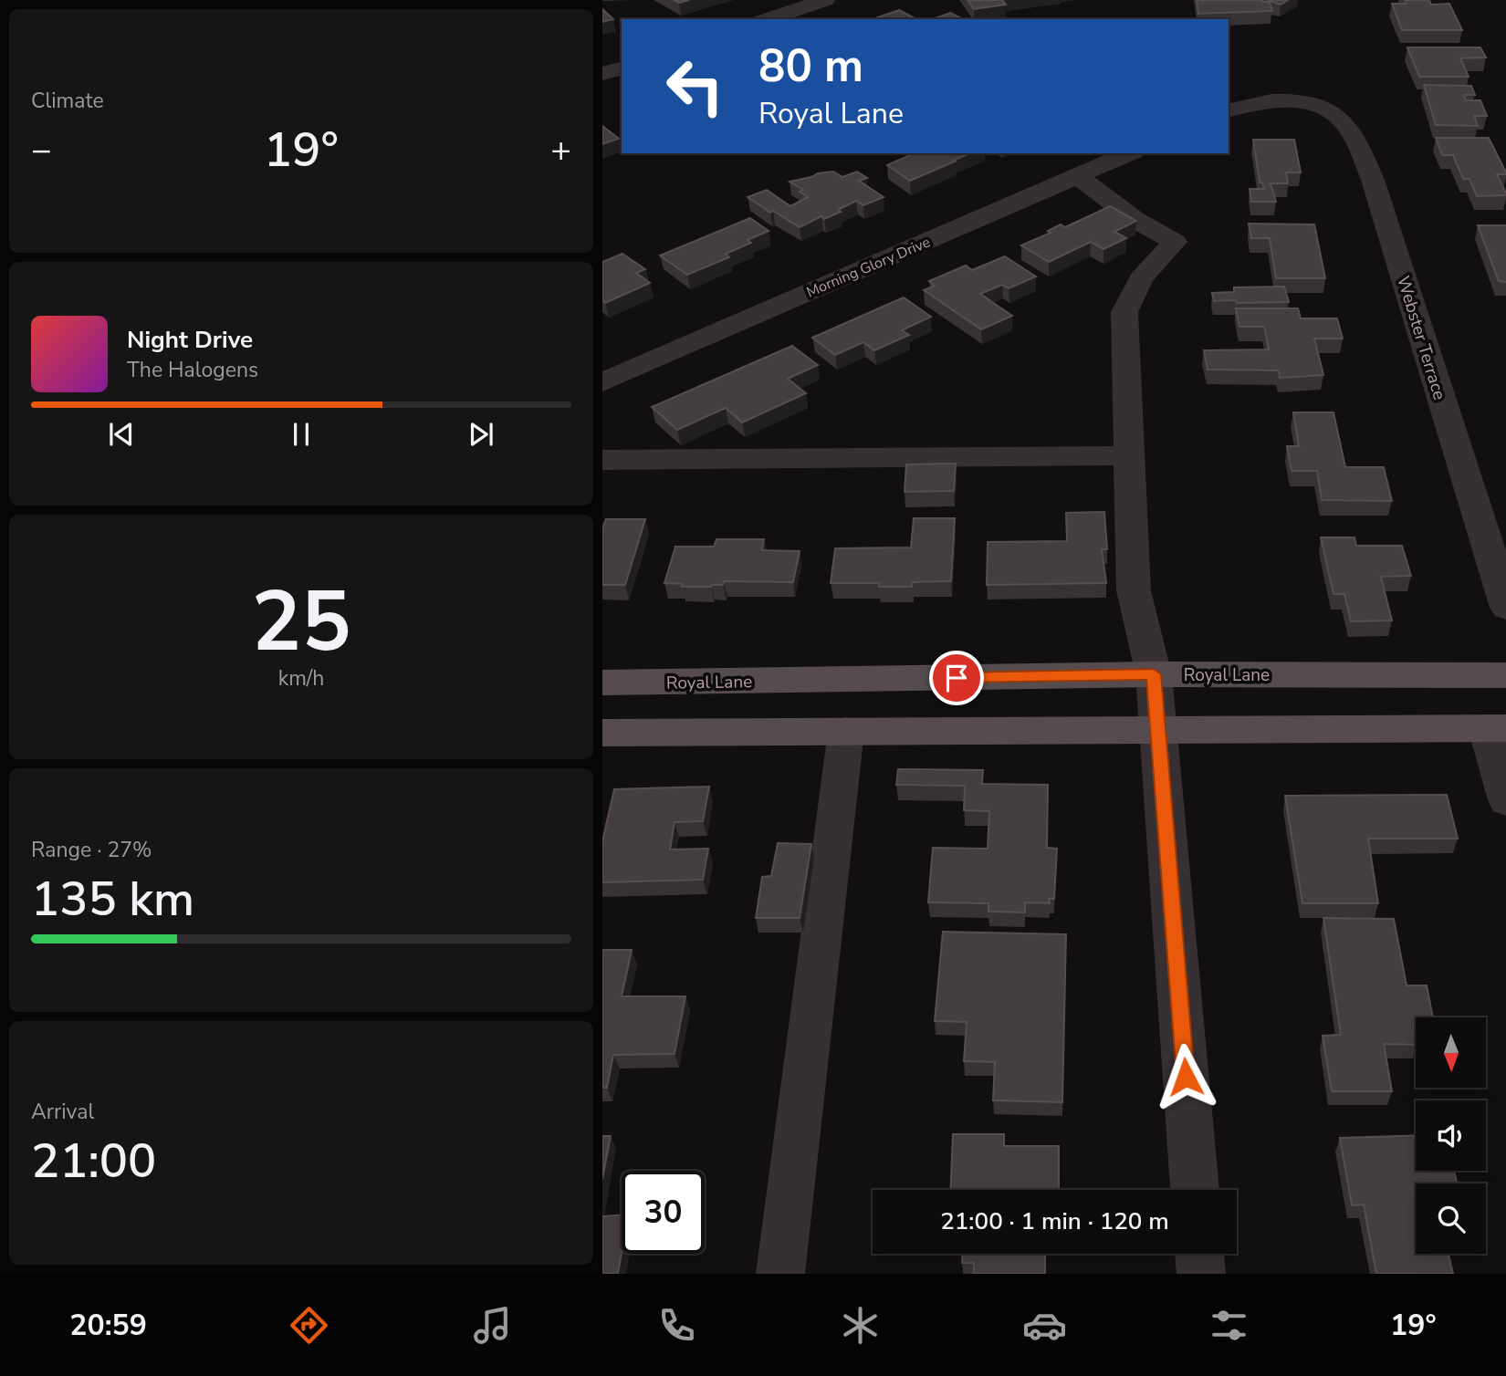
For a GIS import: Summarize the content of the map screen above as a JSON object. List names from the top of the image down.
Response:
{
  "streets": {
    "main road": ["Royal Lane"],
    "street": ["Morning Glory Drive", "Webster Terrace"]
  },
  "north": "bottom",
  "page": {
    "tile": [
      "Climate",
      ["25", "km/h"],
      ["Range · 27%", "135 km"],
      ["Arrival", "21:00"]
    ],
    "turn": ["80 m", "Royal Lane"],
    "heat": ["−", "19°", "+"],
    "song": ["Night Drive", "The Halogens"],
    "limit": "30",
    "trip": "21:00 · 1 min · 120 m",
    "tabs": ["20:59", "19°"]
  }
}
